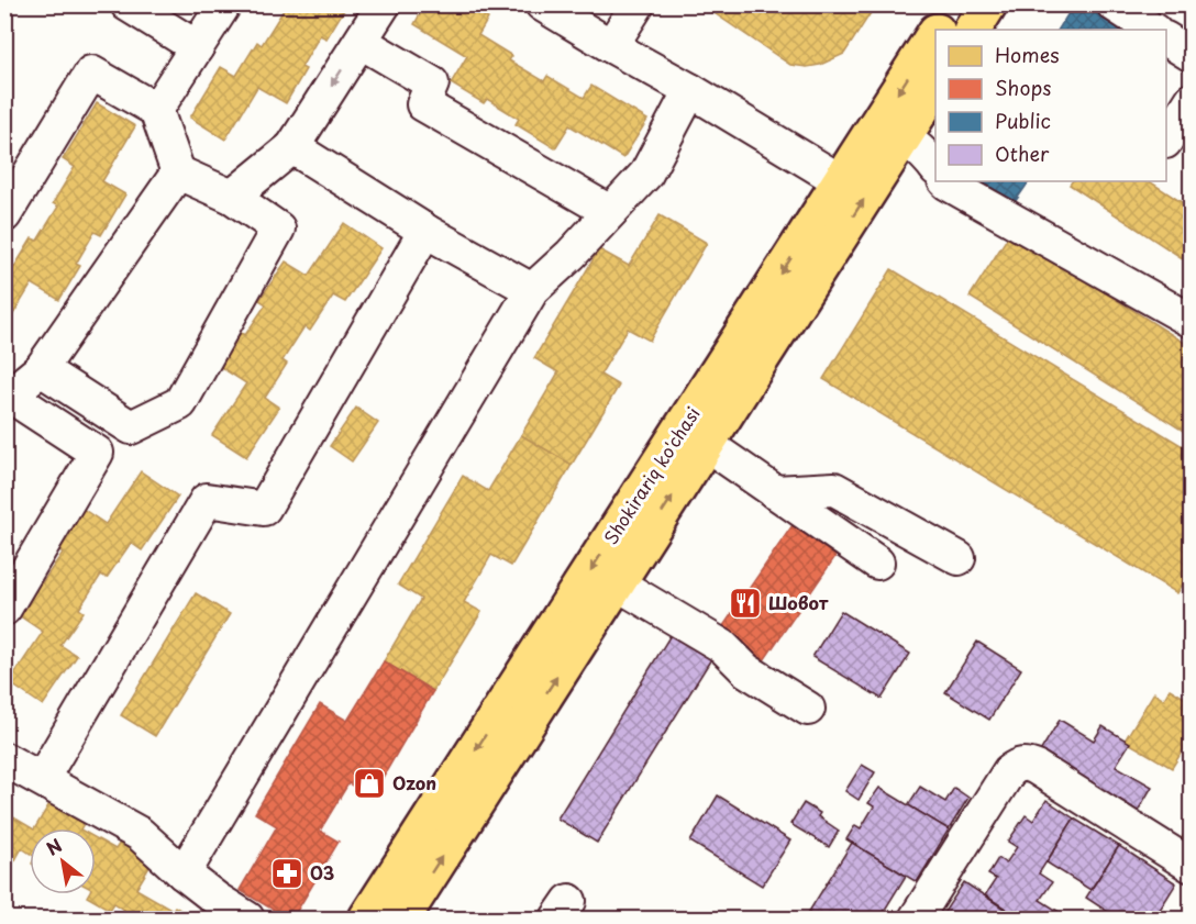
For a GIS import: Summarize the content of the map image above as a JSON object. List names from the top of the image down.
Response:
{
  "streets": {
    "main road": ["Shokirariq ko'chasi"]
  },
  "places": {
    "restaurant": ["Шовот"],
    "shop": ["Ozon"],
    "pharmacy": ["03"]
  },
  "legend": [
    "Homes",
    "Shops",
    "Public",
    "Other"
  ],
  "north": "top left"
}
